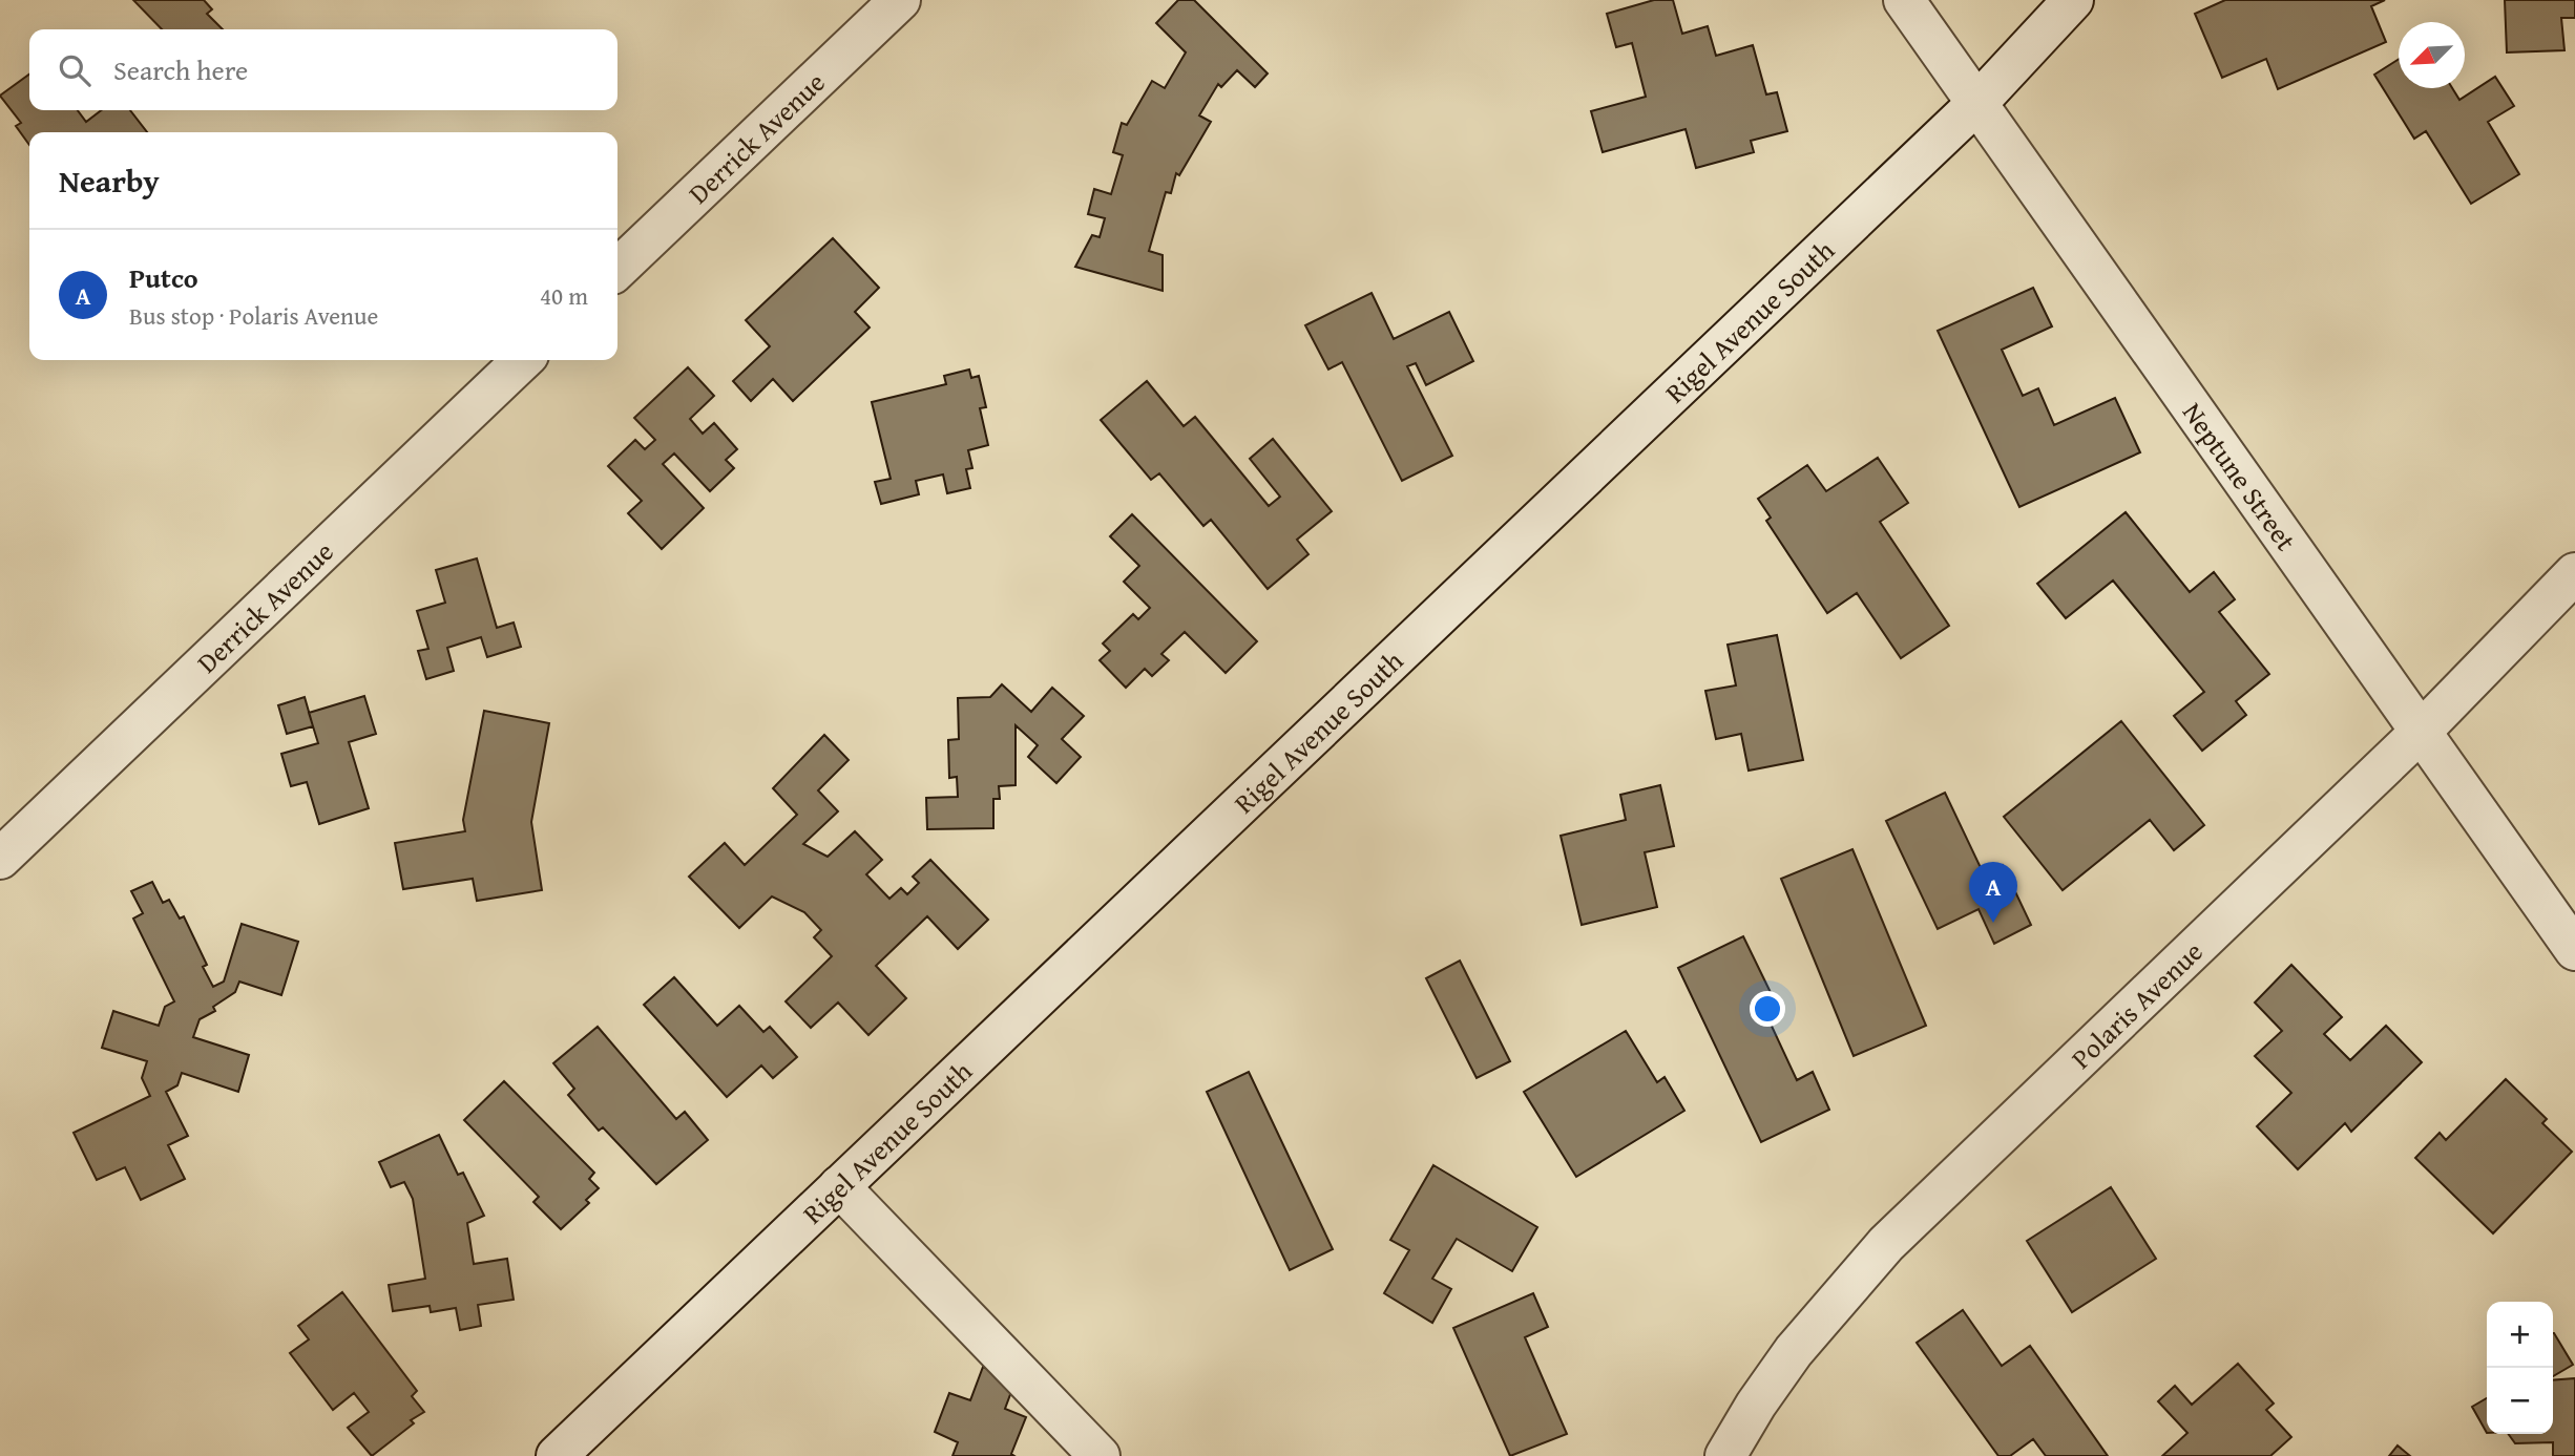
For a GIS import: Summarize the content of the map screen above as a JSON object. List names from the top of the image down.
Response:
{
  "streets": {
    "street": [
      "Derrick Avenue",
      "Rigel Avenue South",
      "Neptune Street",
      "Polaris Avenue"
    ]
  },
  "crossings": [
    ["Rigel Avenue South", "Neptune Street"],
    ["Neptune Street", "Polaris Avenue"]
  ],
  "north": "bottom left",
  "page": {
    "search": "Search here",
    "heading": "Nearby",
    "list": [
      {
        "mark": "A",
        "name": "Putco",
        "note": "Bus stop · Polaris Avenue",
        "value": "40 m"
      }
    ],
    "pins": "A",
    "map_buttons": ["+", "−"]
  }
}
